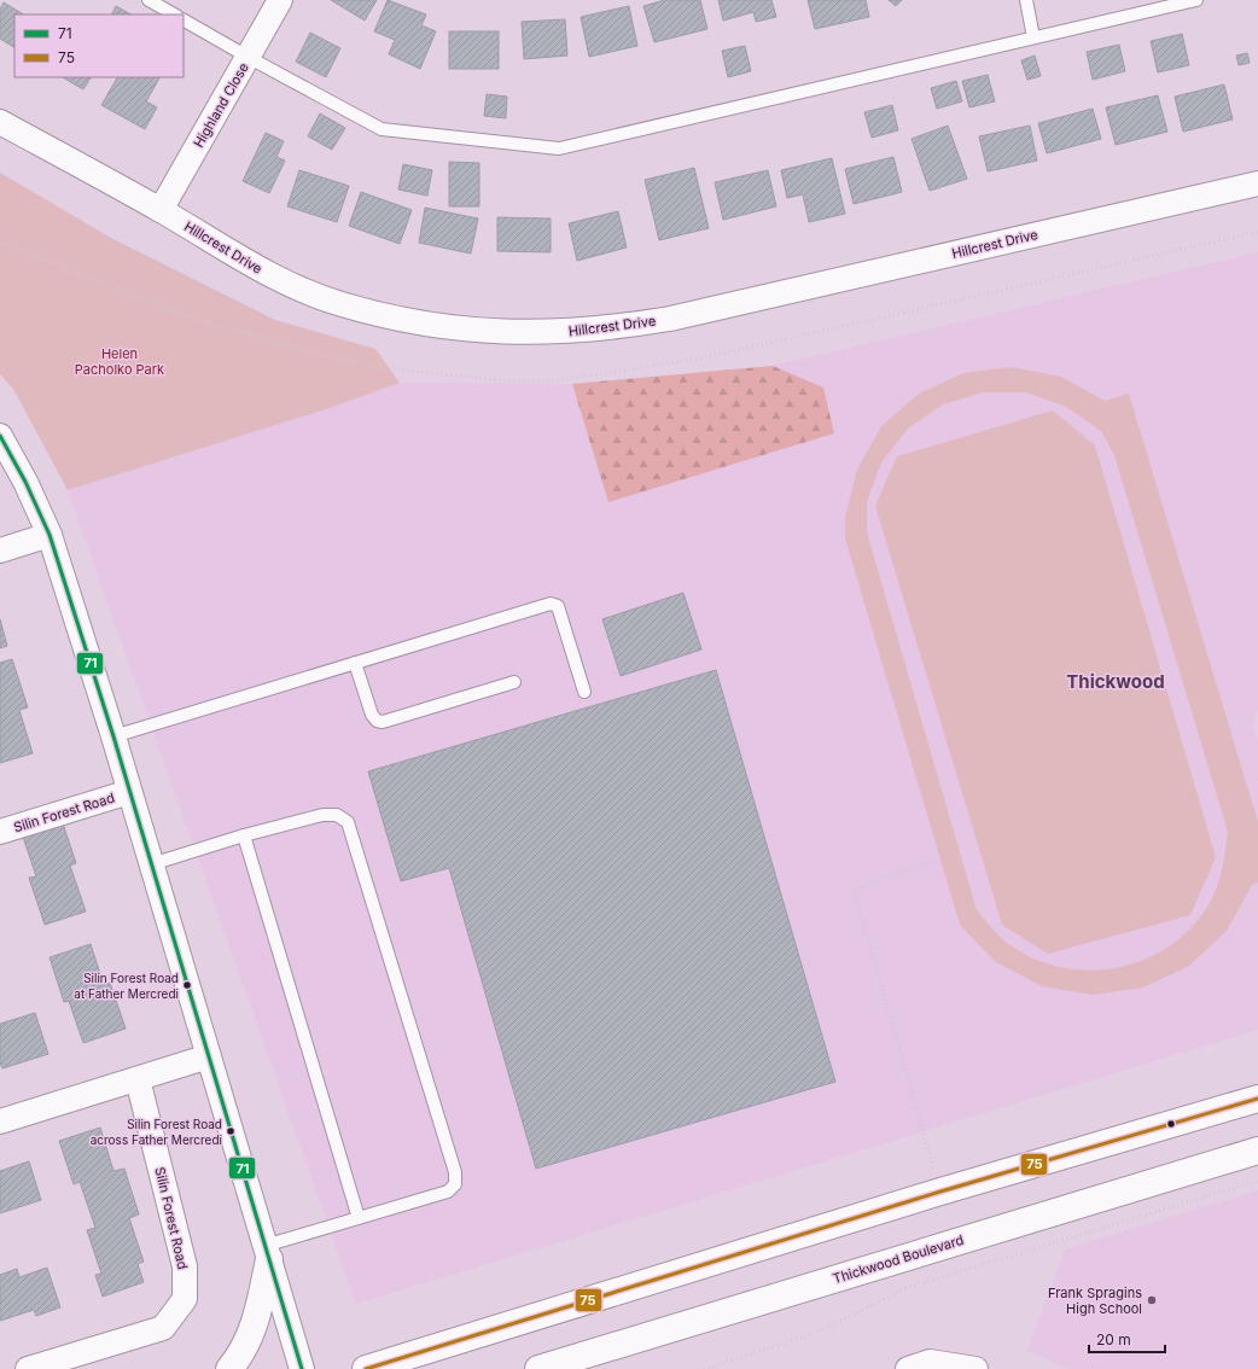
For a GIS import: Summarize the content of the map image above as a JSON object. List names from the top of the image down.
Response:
{
  "streets": {
    "main road": ["Thickwood Boulevard"],
    "street": ["Highland Close", "Hillcrest Drive", "Silin Forest Road"]
  },
  "crossings": [
    ["Highland Close", "Hillcrest Drive"]
  ],
  "districts": ["Thickwood"],
  "parks": ["Helen Pacholko Park"],
  "places": ["Silin Forest Road at Father Mercredi", "Silin Forest Road across Father Mercredi", "Frank Spragins High School"],
  "lines": ["transit line 71", "transit line 75"],
  "legend": ["71", "75"],
  "scale_bar": "20 m"
}
